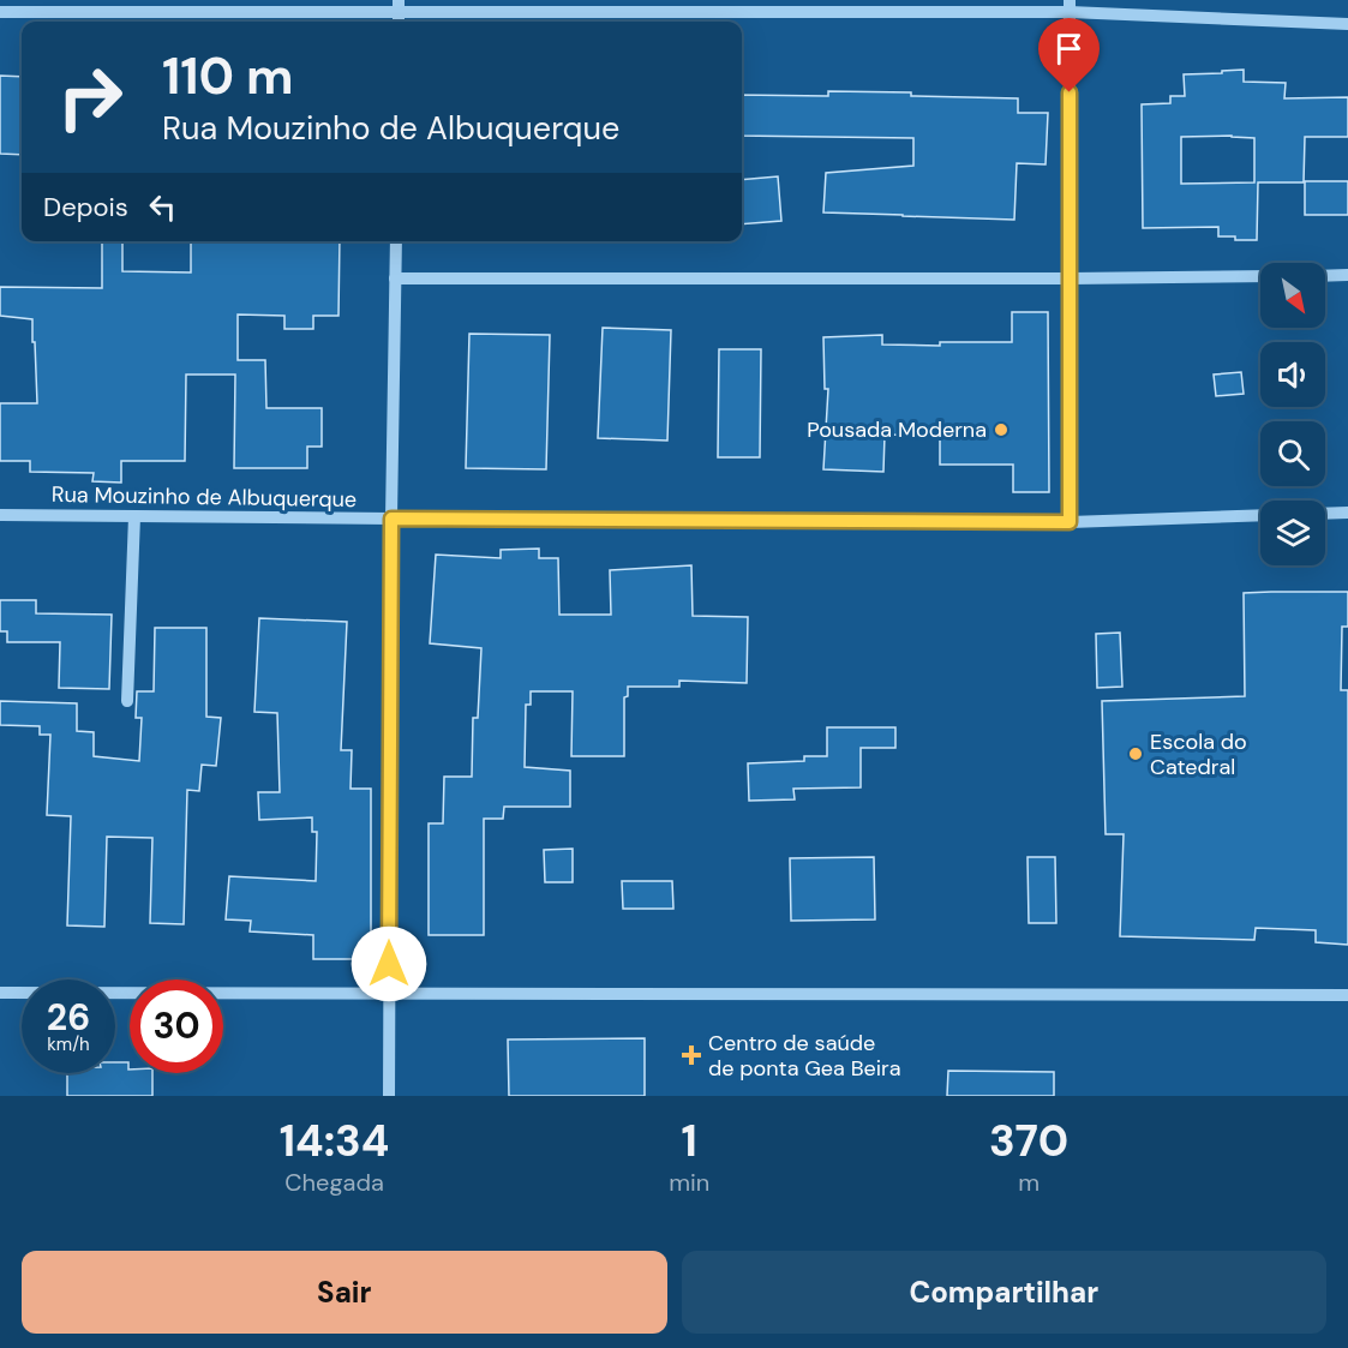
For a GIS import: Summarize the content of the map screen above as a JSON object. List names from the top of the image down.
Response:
{
  "streets": {
    "street": ["Rua Mouzinho de Albuquerque"]
  },
  "places": {
    "other": ["Pousada Moderna", "Escola do Catedral"],
    "health": ["Centro de saúde de ponta Gea Beira"]
  },
  "north": "bottom right",
  "page": {
    "turn": ["110 m", "Rua Mouzinho de Albuquerque"],
    "then": "Depois",
    "speed": "26 km/h",
    "limit": "30",
    "eta": [
      "14:34",
      "Chegada",
      "1",
      "min",
      "370",
      "m"
    ],
    "buttons": ["Sair", "Compartilhar"]
  }
}
